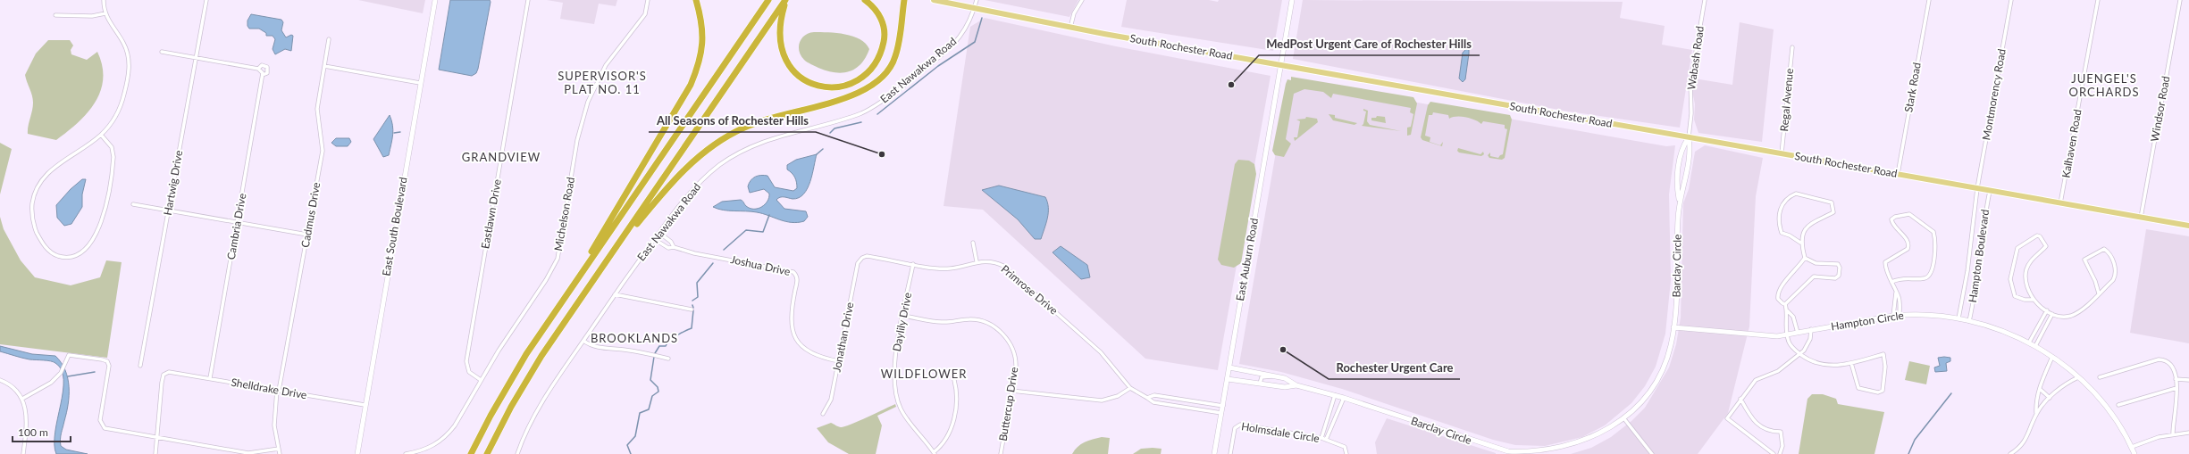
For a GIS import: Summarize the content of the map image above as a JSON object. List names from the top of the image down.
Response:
{
  "streets": {
    "main road": ["South Rochester Road"],
    "street": [
      "Wabash Road",
      "East Nawakwa Road",
      "Stark Road",
      "Montmorency Road",
      "Regal Avenue",
      "Windsor Road",
      "Kalhaven Road",
      "Hartwig Drive",
      "Eastlawn Drive",
      "Michelson Road",
      "Cadmus Drive",
      "Cambria Drive",
      "East South Boulevard",
      "Hampton Boulevard",
      "East Auburn Road",
      "Joshua Drive",
      "Barclay Circle",
      "Primrose Drive",
      "Hampton Circle",
      "Daylily Drive",
      "Jonathan Drive",
      "Shelldrake Drive",
      "Buttercup Drive",
      "Holmsdale Circle"
    ]
  },
  "crossings": [
    ["South Rochester Road", "Wabash Road"],
    ["South Rochester Road", "East Nawakwa Road"],
    ["South Rochester Road", "Stark Road"],
    ["South Rochester Road", "Montmorency Road"],
    ["South Rochester Road", "Regal Avenue"],
    ["South Rochester Road", "Windsor Road"],
    ["South Rochester Road", "Kalhaven Road"],
    ["South Rochester Road", "Hampton Boulevard"],
    ["South Rochester Road", "East Auburn Road"],
    ["South Rochester Road", "Barclay Circle"],
    ["Wabash Road", "Barclay Circle"],
    ["East Nawakwa Road", "Joshua Drive"],
    ["Montmorency Road", "Hampton Boulevard"],
    ["Eastlawn Drive", "Michelson Road"],
    ["Cadmus Drive", "Shelldrake Drive"],
    ["Cambria Drive", "Shelldrake Drive"],
    ["East South Boulevard", "Shelldrake Drive"],
    ["Hampton Boulevard", "Hampton Circle"],
    ["East Auburn Road", "Barclay Circle"],
    ["East Auburn Road", "Primrose Drive"],
    ["Joshua Drive", "Jonathan Drive"],
    ["Barclay Circle", "Hampton Circle"],
    ["Primrose Drive", "Daylily Drive"],
    ["Primrose Drive", "Jonathan Drive"],
    ["Daylily Drive", "Buttercup Drive"]
  ],
  "districts": [
    "SUPERVISOR'S PLAT NO. 11",
    "JUENGEL'S ORCHARDS",
    "GRANDVIEW",
    "BROOKLANDS",
    "WILDFLOWER"
  ],
  "places": ["MedPost Urgent Care of Rochester Hills", "All Seasons of Rochester Hills", "Rochester Urgent Care"],
  "scale_bar": "100 m"
}
